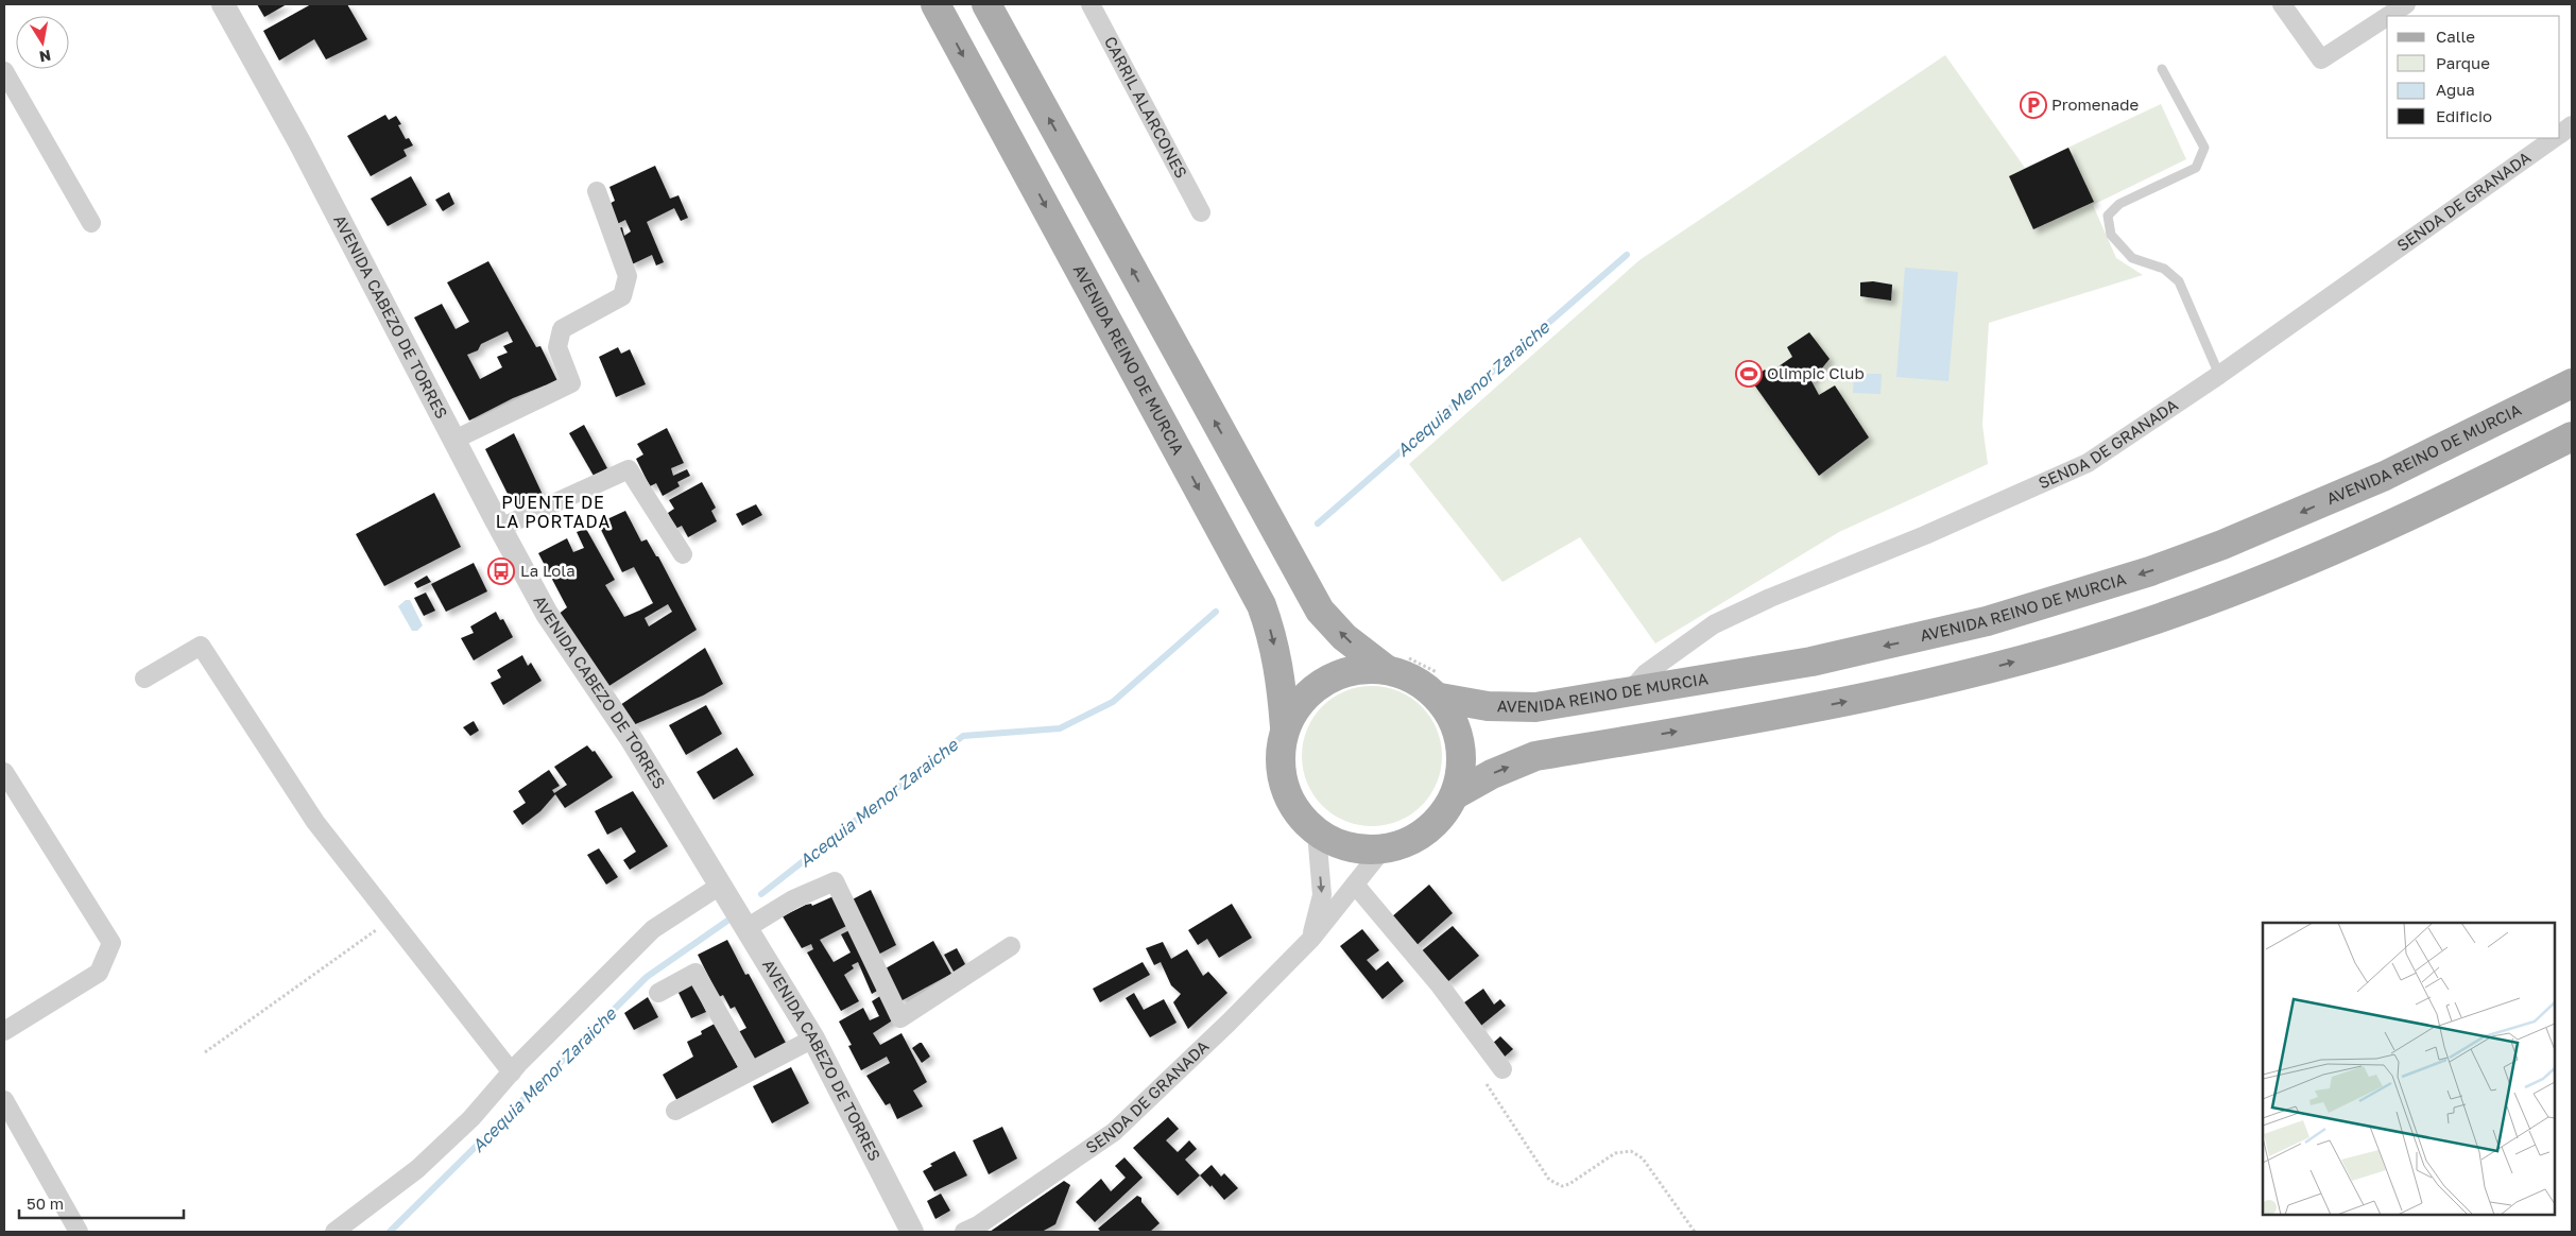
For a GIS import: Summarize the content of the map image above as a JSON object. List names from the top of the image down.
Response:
{
  "streets": {
    "main road": ["AVENIDA REINO DE MURCIA"],
    "street": ["CARRIL ALARCONES", "SENDA DE GRANADA", "AVENIDA CABEZO DE TORRES"]
  },
  "crossings": [
    ["SENDA DE GRANADA", "AVENIDA REINO DE MURCIA"]
  ],
  "districts": ["PUENTE DE LA PORTADA"],
  "water": ["Acequia Menor Zaraiche"],
  "places": {
    "parking": ["Promenade"],
    "sports": ["Olimpic Club"],
    "bus stop": ["La Lola"]
  },
  "legend": [
    "Calle",
    "Parque",
    "Agua",
    "Edificio"
  ],
  "scale_bar": "50 m",
  "north": "bottom"
}
